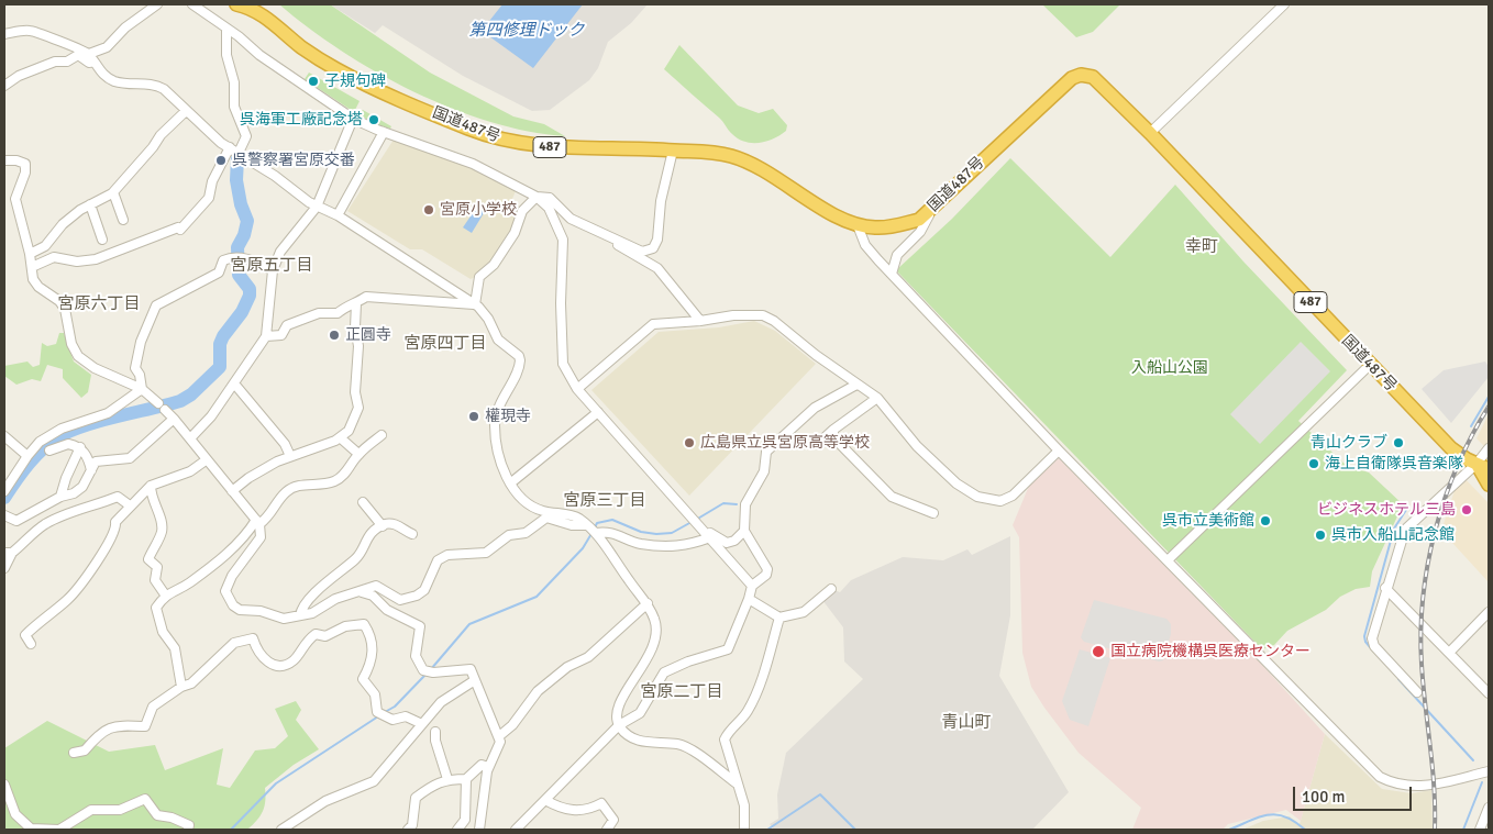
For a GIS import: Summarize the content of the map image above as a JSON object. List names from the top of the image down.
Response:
{
  "streets": {
    "highway": ["国道487号", "487"]
  },
  "districts": [
    "幸町",
    "宮原五丁目",
    "宮原六丁目",
    "宮原四丁目",
    "宮原三丁目",
    "宮原二丁目",
    "青山町"
  ],
  "water": ["第四修理ドック"],
  "parks": ["入船山公園"],
  "places": [
    "子規句碑",
    "呉海軍工廠記念塔",
    "呉警察署宮原交番",
    "宮原小学校",
    "正圓寺",
    "權現寺",
    "広島県立呉宮原高等学校",
    "青山クラブ",
    "海上自衛隊呉音楽隊",
    "ビジネスホテル三島",
    "呉市立美術館",
    "呉市入船山記念館",
    "国立病院機構呉医療センター"
  ],
  "scale_bar": "100 m"
}
